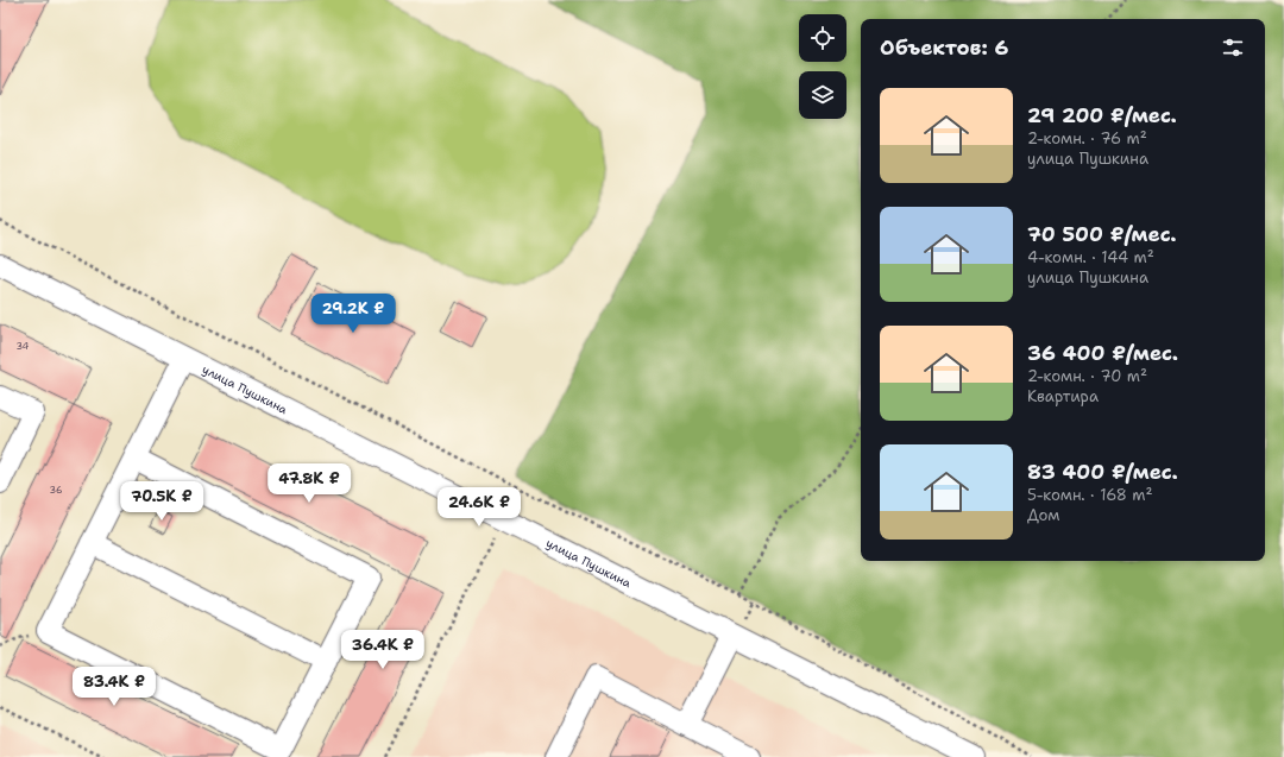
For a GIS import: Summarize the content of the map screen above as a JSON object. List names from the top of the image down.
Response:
{
  "streets": {
    "street": ["улица Пушкина"]
  },
  "house_numbers": ["34", "36"],
  "page": {
    "heading": "Объектов: 6",
    "list": [
      {
        "name": "29 200 ₽/мес.",
        "note": "2-комн. · 76 m² · улица Пушкина"
      },
      {
        "name": "70 500 ₽/мес.",
        "note": "4-комн. · 144 m² · улица Пушкина"
      },
      {
        "name": "36 400 ₽/мес.",
        "note": "2-комн. · 70 m² · Квартира"
      },
      {
        "name": "83 400 ₽/мес.",
        "note": "5-комн. · 168 m² · Дом"
      }
    ],
    "price": [
      "29.2K ₽",
      "47.8K ₽",
      "70.5K ₽",
      "24.6K ₽",
      "36.4K ₽",
      "83.4K ₽"
    ]
  }
}
